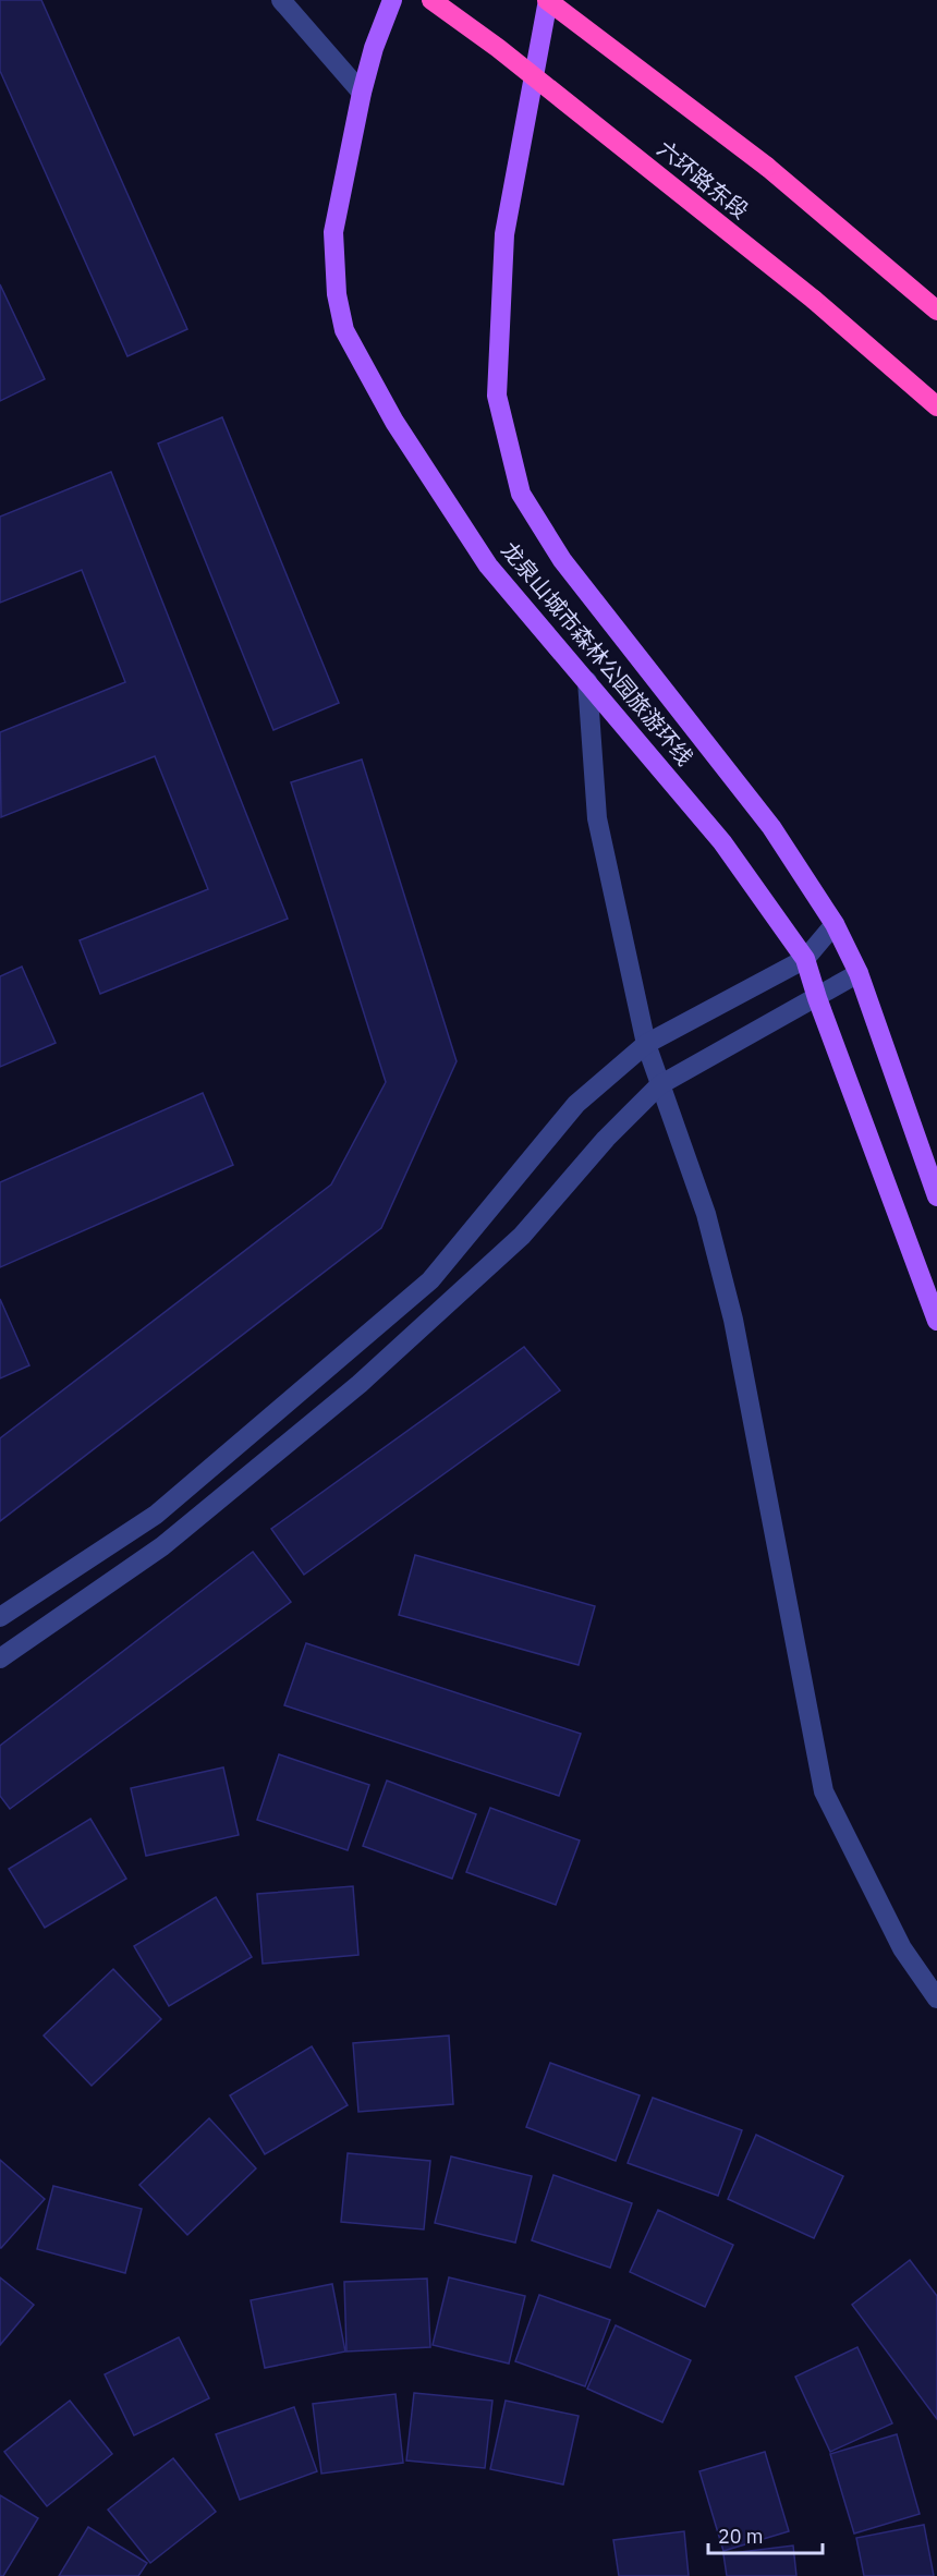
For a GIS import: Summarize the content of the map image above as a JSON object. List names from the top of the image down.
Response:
{
  "streets": {
    "highway": ["六环路东段"],
    "main road": ["龙泉山城市森林公园旅游环线"]
  },
  "scale_bar": "20 m"
}
